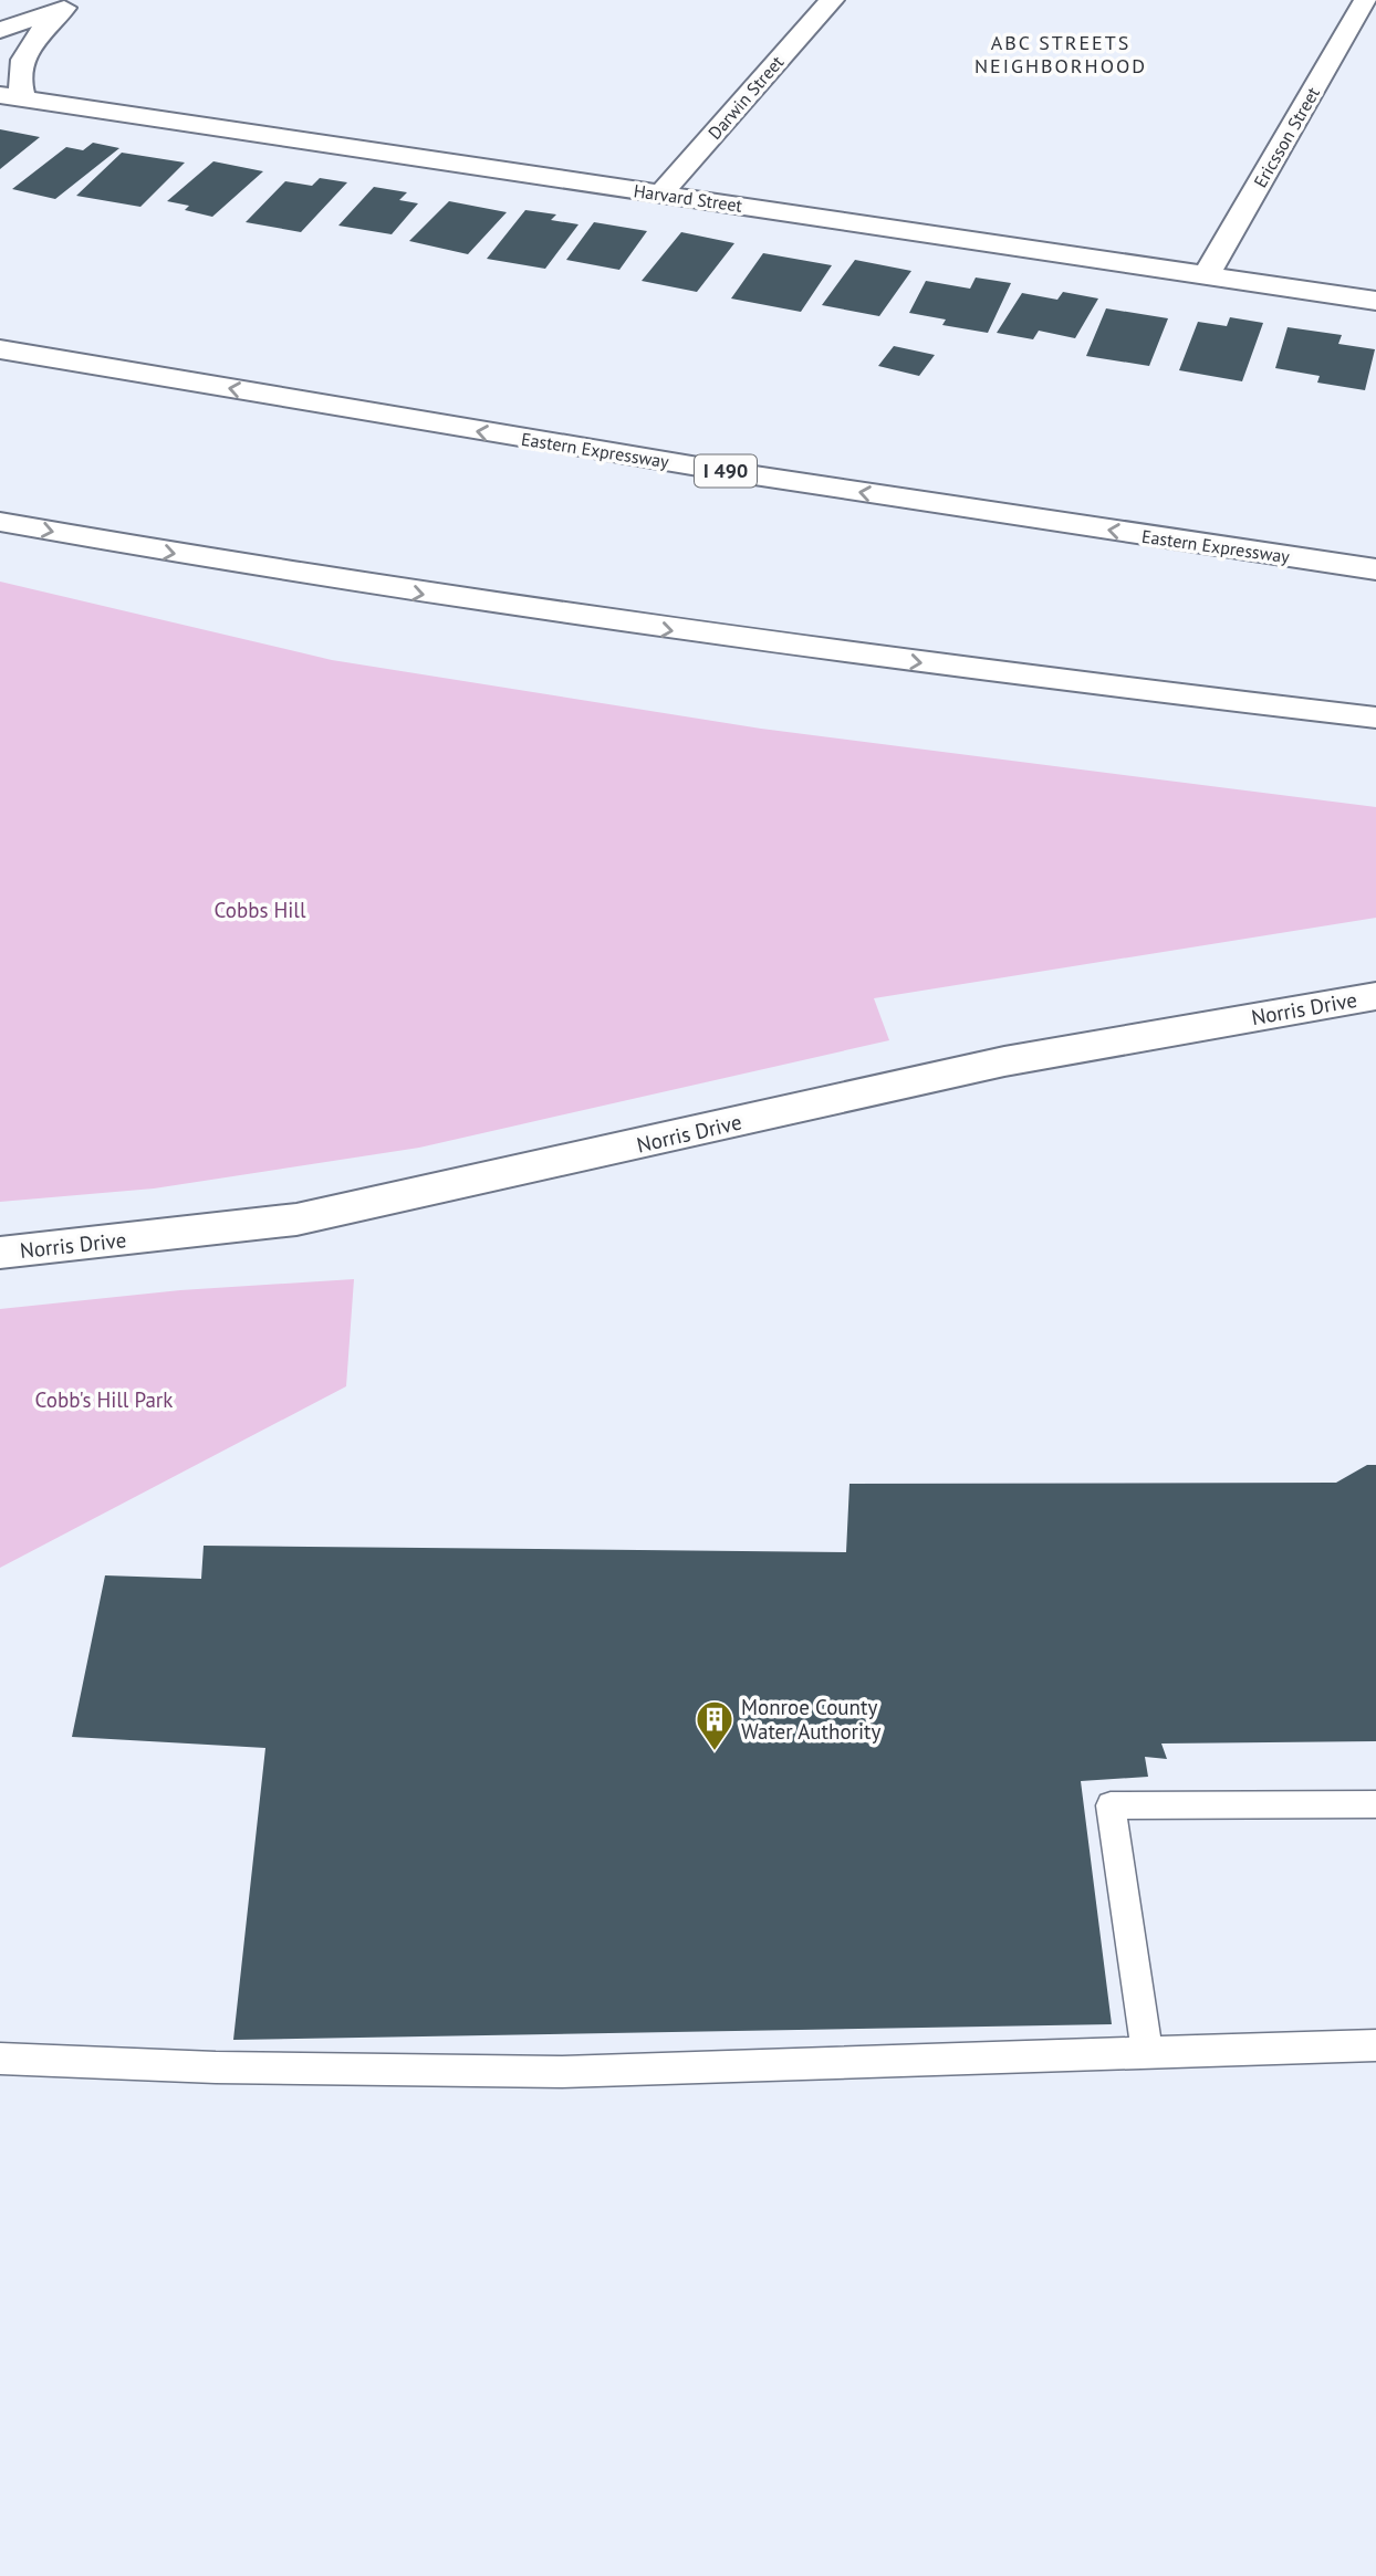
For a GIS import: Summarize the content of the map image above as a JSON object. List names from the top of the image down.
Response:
{
  "streets": {
    "main road": [
      "Darwin Street",
      "Ericsson Street",
      "Harvard Street",
      "Eastern Expressway",
      "I 490",
      "Norris Drive"
    ]
  },
  "crossings": [
    ["Darwin Street", "Harvard Street"],
    ["Ericsson Street", "Harvard Street"]
  ],
  "districts": ["ABC STREETS NEIGHBORHOOD"],
  "parks": ["Cobbs Hill", "Cobb's Hill Park"],
  "places": {
    "building": ["Monroe County Water Authority"]
  }
}
